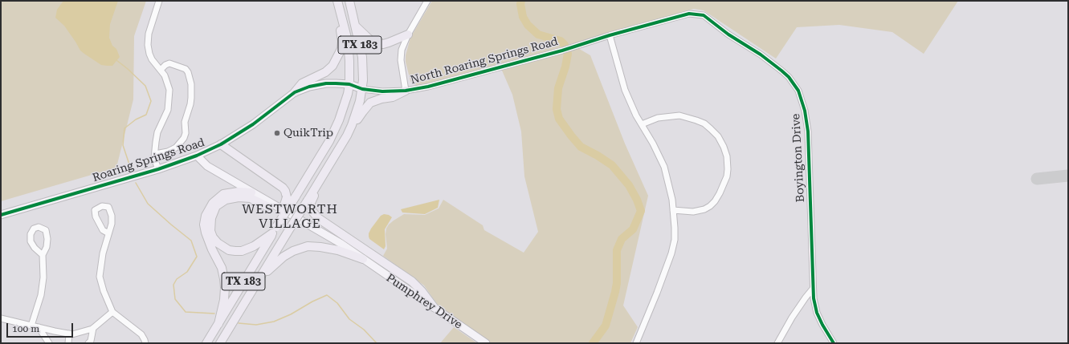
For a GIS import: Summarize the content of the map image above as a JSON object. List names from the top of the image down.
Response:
{
  "streets": {
    "main road": ["TX 183"],
    "street": [
      "North Roaring Springs Road",
      "Boyington Drive",
      "Roaring Springs Road",
      "Pumphrey Drive"
    ]
  },
  "crossings": [
    ["TX 183", "North Roaring Springs Road"],
    ["TX 183", "Roaring Springs Road"],
    ["North Roaring Springs Road", "Boyington Drive"],
    ["North Roaring Springs Road", "Roaring Springs Road"]
  ],
  "districts": ["WESTWORTH VILLAGE"],
  "places": ["QuikTrip"],
  "scale_bar": "100 m"
}
